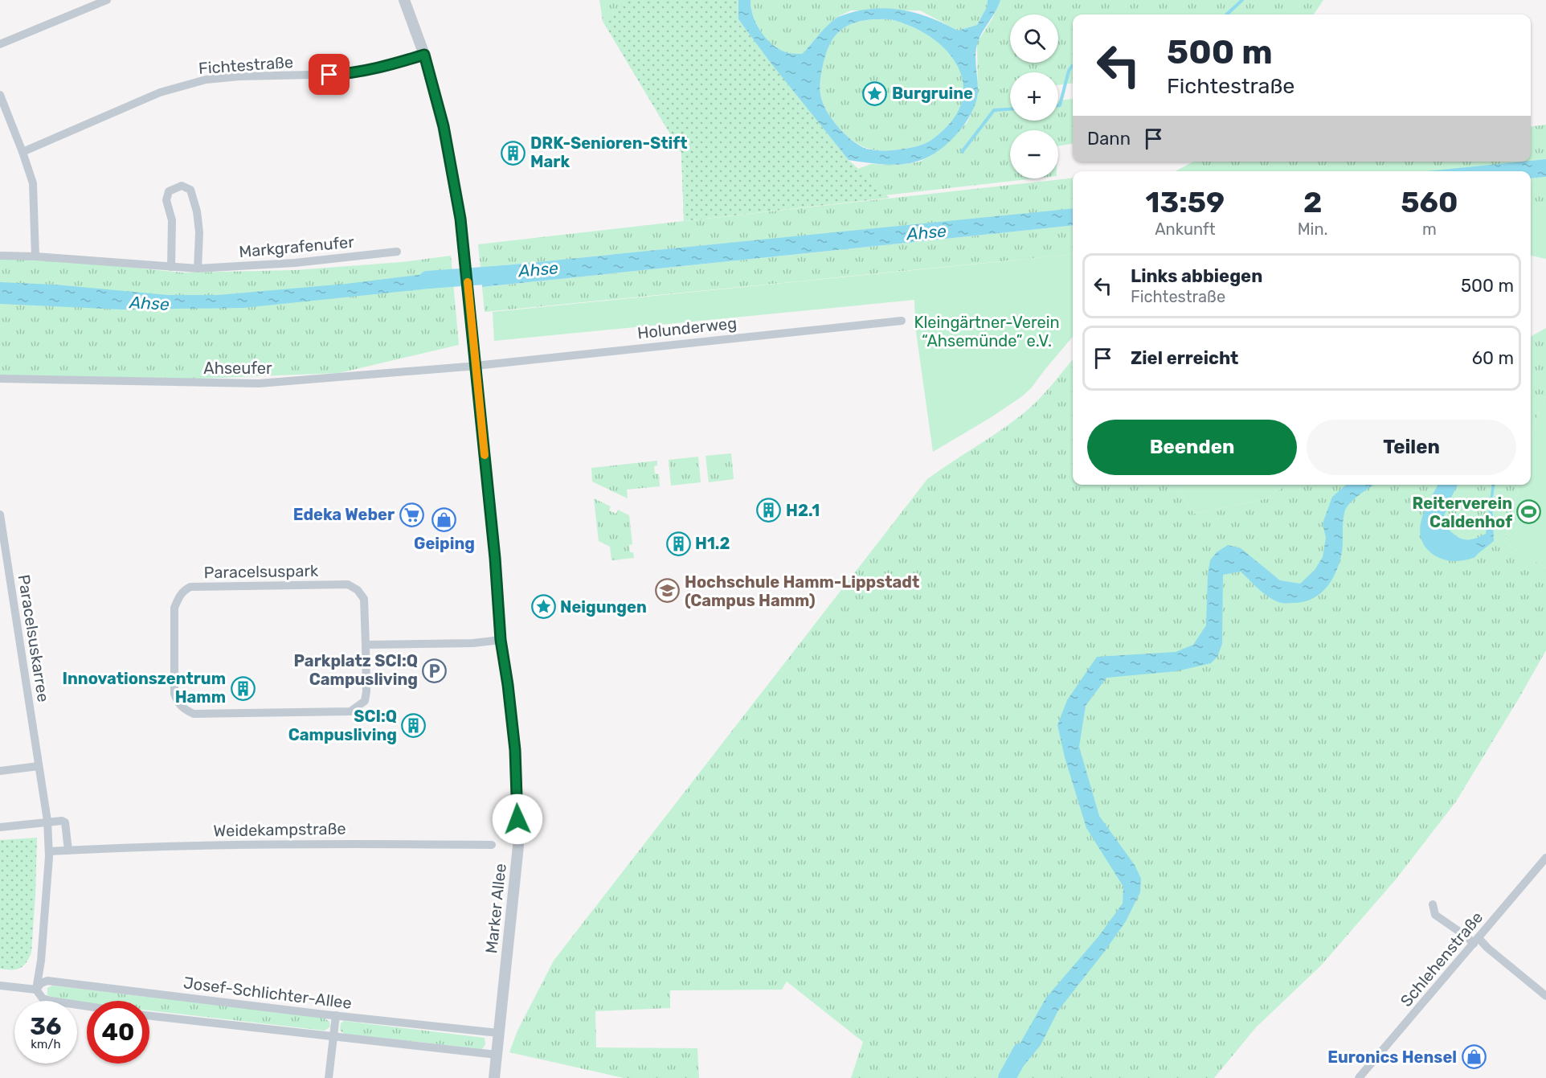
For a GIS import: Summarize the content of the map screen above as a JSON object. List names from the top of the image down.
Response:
{
  "streets": {
    "street": [
      "Fichtestraße",
      "Markgrafenufer",
      "Holunderweg",
      "Ahseufer",
      "Paracelsuspark",
      "Paracelsuskarree",
      "Weidekampstraße",
      "Marker Allee",
      "Schlehenstraße",
      "Josef-Schlichter-Allee"
    ]
  },
  "crossings": [
    ["Fichtestraße", "Marker Allee"],
    ["Holunderweg", "Ahseufer"],
    ["Holunderweg", "Marker Allee"],
    ["Ahseufer", "Marker Allee"],
    ["Paracelsuskarree", "Weidekampstraße"],
    ["Paracelsuskarree", "Josef-Schlichter-Allee"],
    ["Marker Allee", "Josef-Schlichter-Allee"]
  ],
  "water": ["Ahse"],
  "parks": ["Kleingärtner-Verein “Ahsemünde” e.V."],
  "places": {
    "place": ["Burgruine", "Neigungen"],
    "building": [
      "DRK-Senioren-Stift Mark",
      "H2.1",
      "H1.2",
      "Innovationszentrum Hamm",
      "SCI:Q Campusliving"
    ],
    "sports": ["Reiterverein Caldenhof"],
    "supermarket": ["Edeka Weber"],
    "shop": ["Geiping", "Euronics Hensel"],
    "school or university": ["Hochschule Hamm-Lippstadt (Campus Hamm)"],
    "parking": ["Parkplatz SCI:Q Campusliving"]
  },
  "page": {
    "map_buttons": ["+", "−"],
    "turn": ["500 m", "Fichtestraße"],
    "then": "Dann",
    "eta": [
      "13:59",
      "Ankunft",
      "2",
      "Min.",
      "560",
      "m"
    ],
    "list": [
      {
        "name": "Links abbiegen",
        "note": "Fichtestraße",
        "value": "500 m"
      },
      {
        "name": "Ziel erreicht",
        "value": "60 m"
      }
    ],
    "buttons": ["Beenden", "Teilen"],
    "speed": "36 km/h",
    "limit": "40"
  }
}
